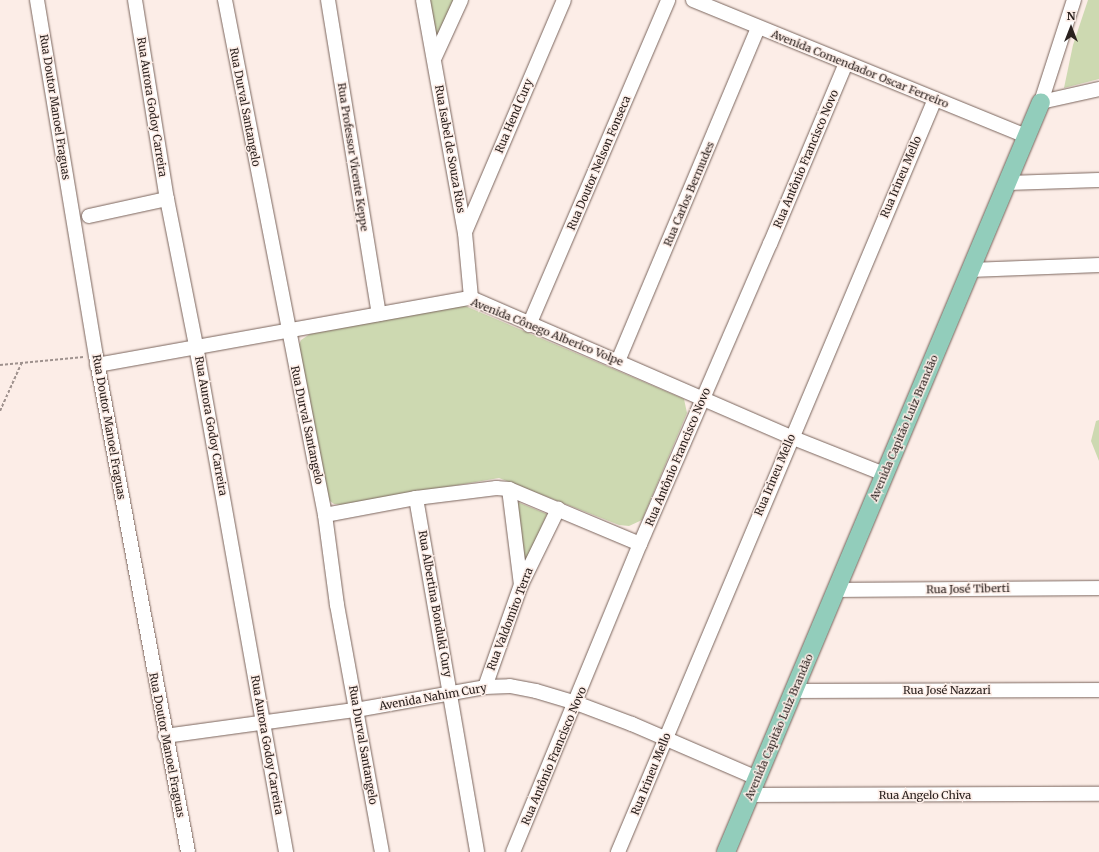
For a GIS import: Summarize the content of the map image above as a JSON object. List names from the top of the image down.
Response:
{
  "streets": {
    "main road": ["Avenida Capitão Luiz Brandão"],
    "street": [
      "Avenida Comendador Oscar Ferreiro",
      "Rua Doutor Manoel Fraguas",
      "Rua Aurora Godoy Carreira",
      "Rua Durval Santangelo",
      "Rua Hend Cury",
      "Rua Isabel de Souza Rios",
      "Rua Professor Vicente Keppe",
      "Rua Antônio Francisco Novo",
      "Rua Doutor Nelson Fonseca",
      "Rua Irineu Mello",
      "Rua Carlos Bermudes",
      "Avenida Cônego Alberico Volpe",
      "Rua José Tiberti",
      "Rua Albertina Bonduki Cury",
      "Rua Valdomiro Terra",
      "Rua José Nazzari",
      "Avenida Nahim Cury",
      "Rua Angelo Chiva"
    ]
  },
  "crossings": [
    ["Avenida Comendador Oscar Ferreiro", "Rua Antônio Francisco Novo"],
    ["Avenida Comendador Oscar Ferreiro", "Rua Irineu Mello"],
    ["Avenida Comendador Oscar Ferreiro", "Rua Carlos Bermudes"],
    ["Avenida Comendador Oscar Ferreiro", "Avenida Capitão Luiz Brandão"],
    ["Rua Doutor Manoel Fraguas", "Avenida Cônego Alberico Volpe"],
    ["Rua Doutor Manoel Fraguas", "Avenida Nahim Cury"],
    ["Rua Aurora Godoy Carreira", "Avenida Cônego Alberico Volpe"],
    ["Rua Aurora Godoy Carreira", "Avenida Nahim Cury"],
    ["Rua Durval Santangelo", "Avenida Cônego Alberico Volpe"],
    ["Rua Durval Santangelo", "Avenida Nahim Cury"],
    ["Rua Hend Cury", "Rua Isabel de Souza Rios"],
    ["Rua Isabel de Souza Rios", "Avenida Cônego Alberico Volpe"],
    ["Rua Professor Vicente Keppe", "Avenida Cônego Alberico Volpe"],
    ["Rua Antônio Francisco Novo", "Avenida Cônego Alberico Volpe"],
    ["Rua Antônio Francisco Novo", "Avenida Nahim Cury"],
    ["Rua Doutor Nelson Fonseca", "Avenida Cônego Alberico Volpe"],
    ["Rua Irineu Mello", "Avenida Cônego Alberico Volpe"],
    ["Rua Irineu Mello", "Avenida Nahim Cury"],
    ["Rua Carlos Bermudes", "Avenida Cônego Alberico Volpe"],
    ["Avenida Cônego Alberico Volpe", "Avenida Capitão Luiz Brandão"],
    ["Avenida Capitão Luiz Brandão", "Rua José Tiberti"],
    ["Avenida Capitão Luiz Brandão", "Rua José Nazzari"],
    ["Avenida Capitão Luiz Brandão", "Avenida Nahim Cury"],
    ["Avenida Capitão Luiz Brandão", "Rua Angelo Chiva"],
    ["Rua Albertina Bonduki Cury", "Avenida Nahim Cury"],
    ["Rua Valdomiro Terra", "Avenida Nahim Cury"]
  ],
  "north": "top"
}
